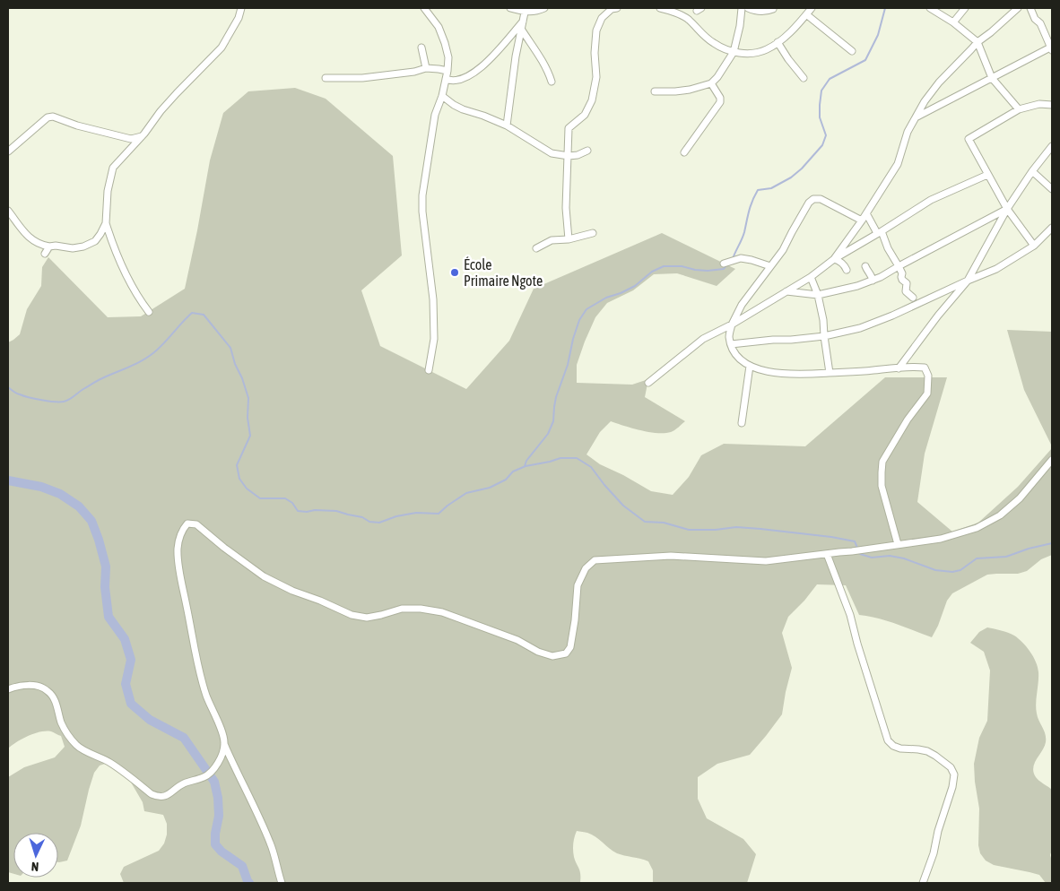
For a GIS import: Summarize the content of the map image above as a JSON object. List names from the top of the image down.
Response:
{
  "places": ["École Primaire Ngote"],
  "north": "bottom"
}
